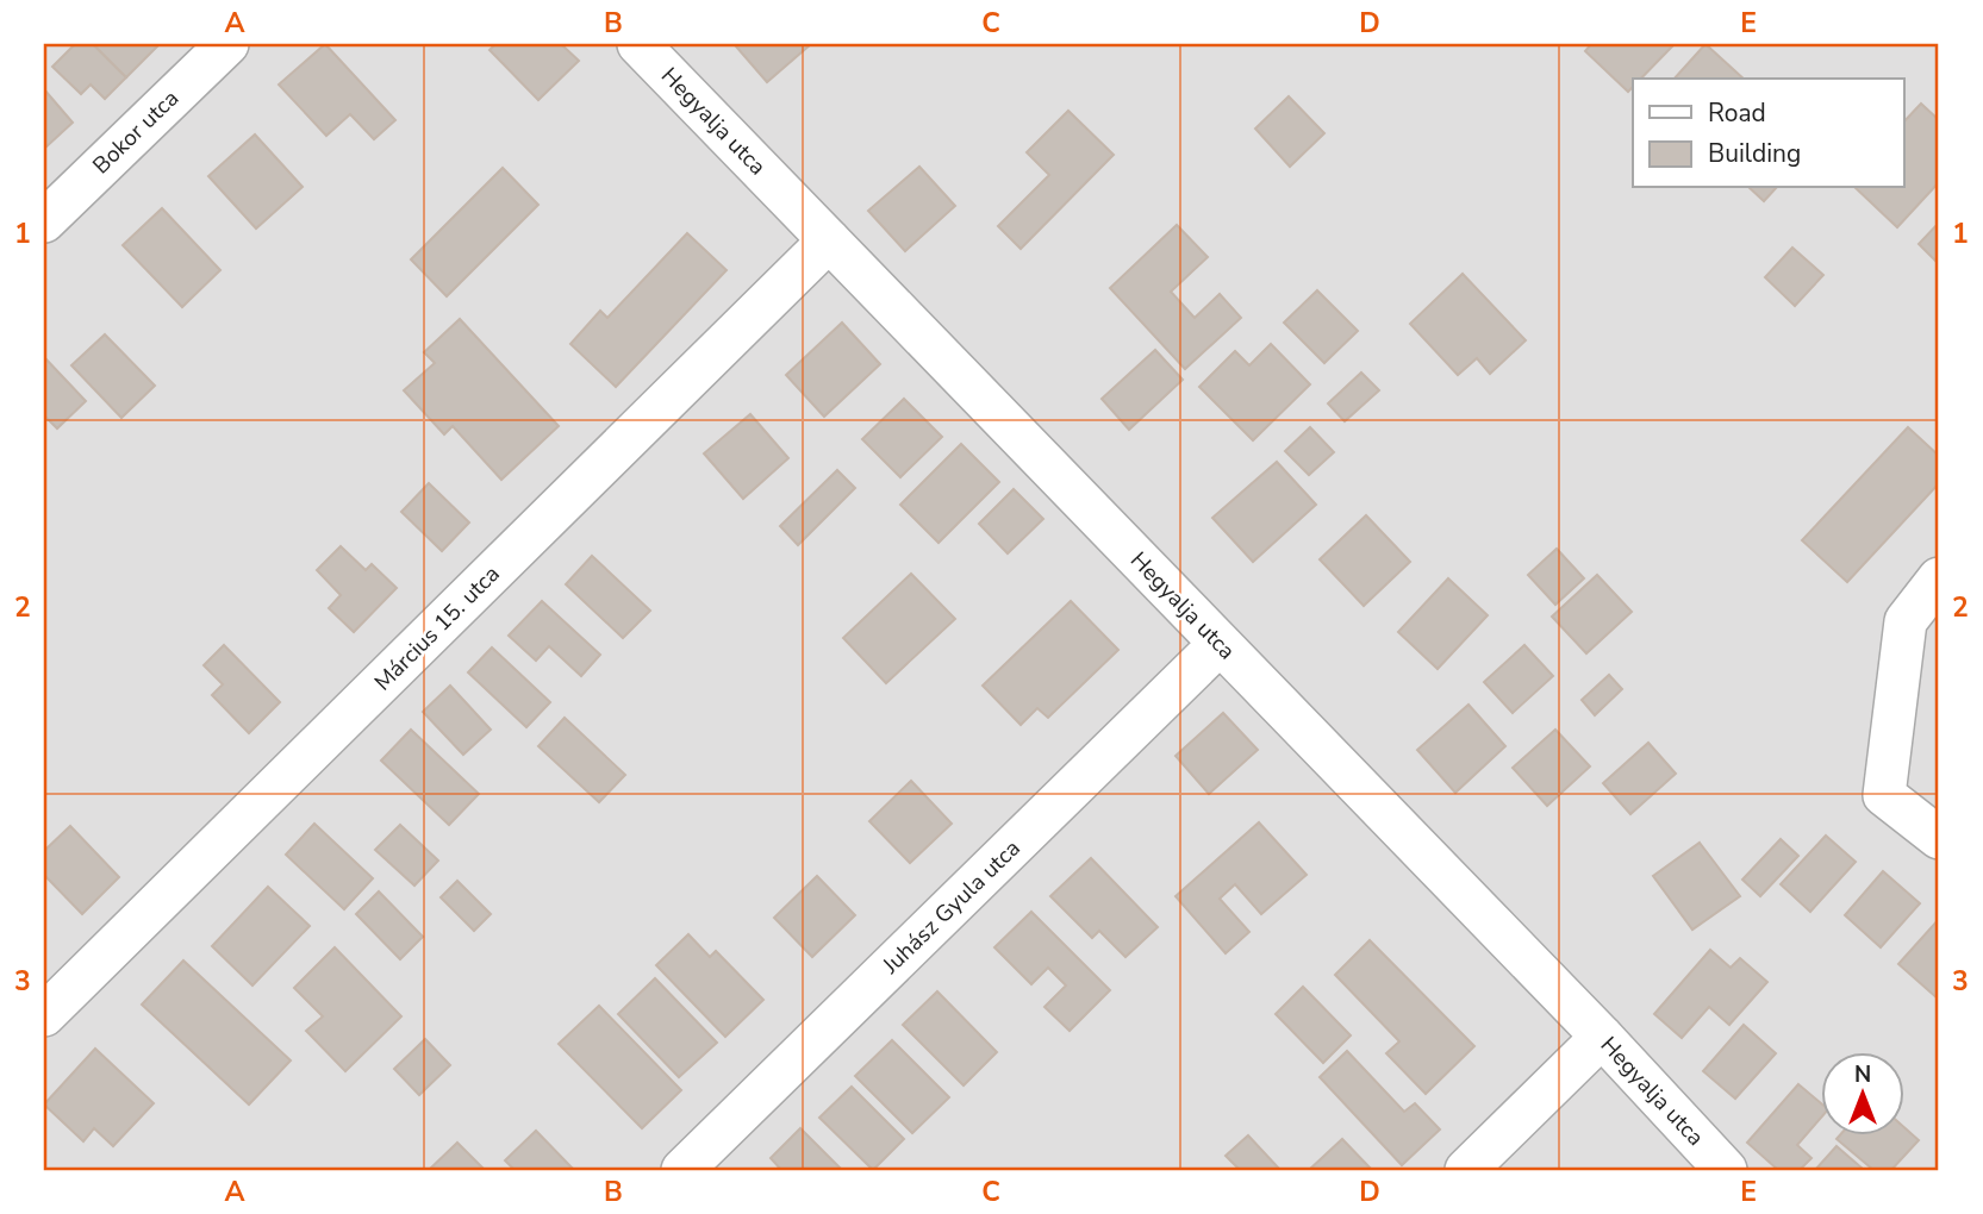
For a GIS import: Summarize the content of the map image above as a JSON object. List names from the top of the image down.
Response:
{
  "streets": {
    "street": [
      "Hegyalja utca",
      "Bokor utca",
      "Március 15. utca",
      "Juhász Gyula utca"
    ]
  },
  "crossings": [
    ["Hegyalja utca", "Március 15. utca"],
    ["Hegyalja utca", "Juhász Gyula utca"]
  ],
  "legend": ["Road", "Building"],
  "north": "top",
  "grid": {
    "columns": [
      "A",
      "B",
      "C",
      "D",
      "E"
    ],
    "rows": ["1", "2", "3"]
  }
}
